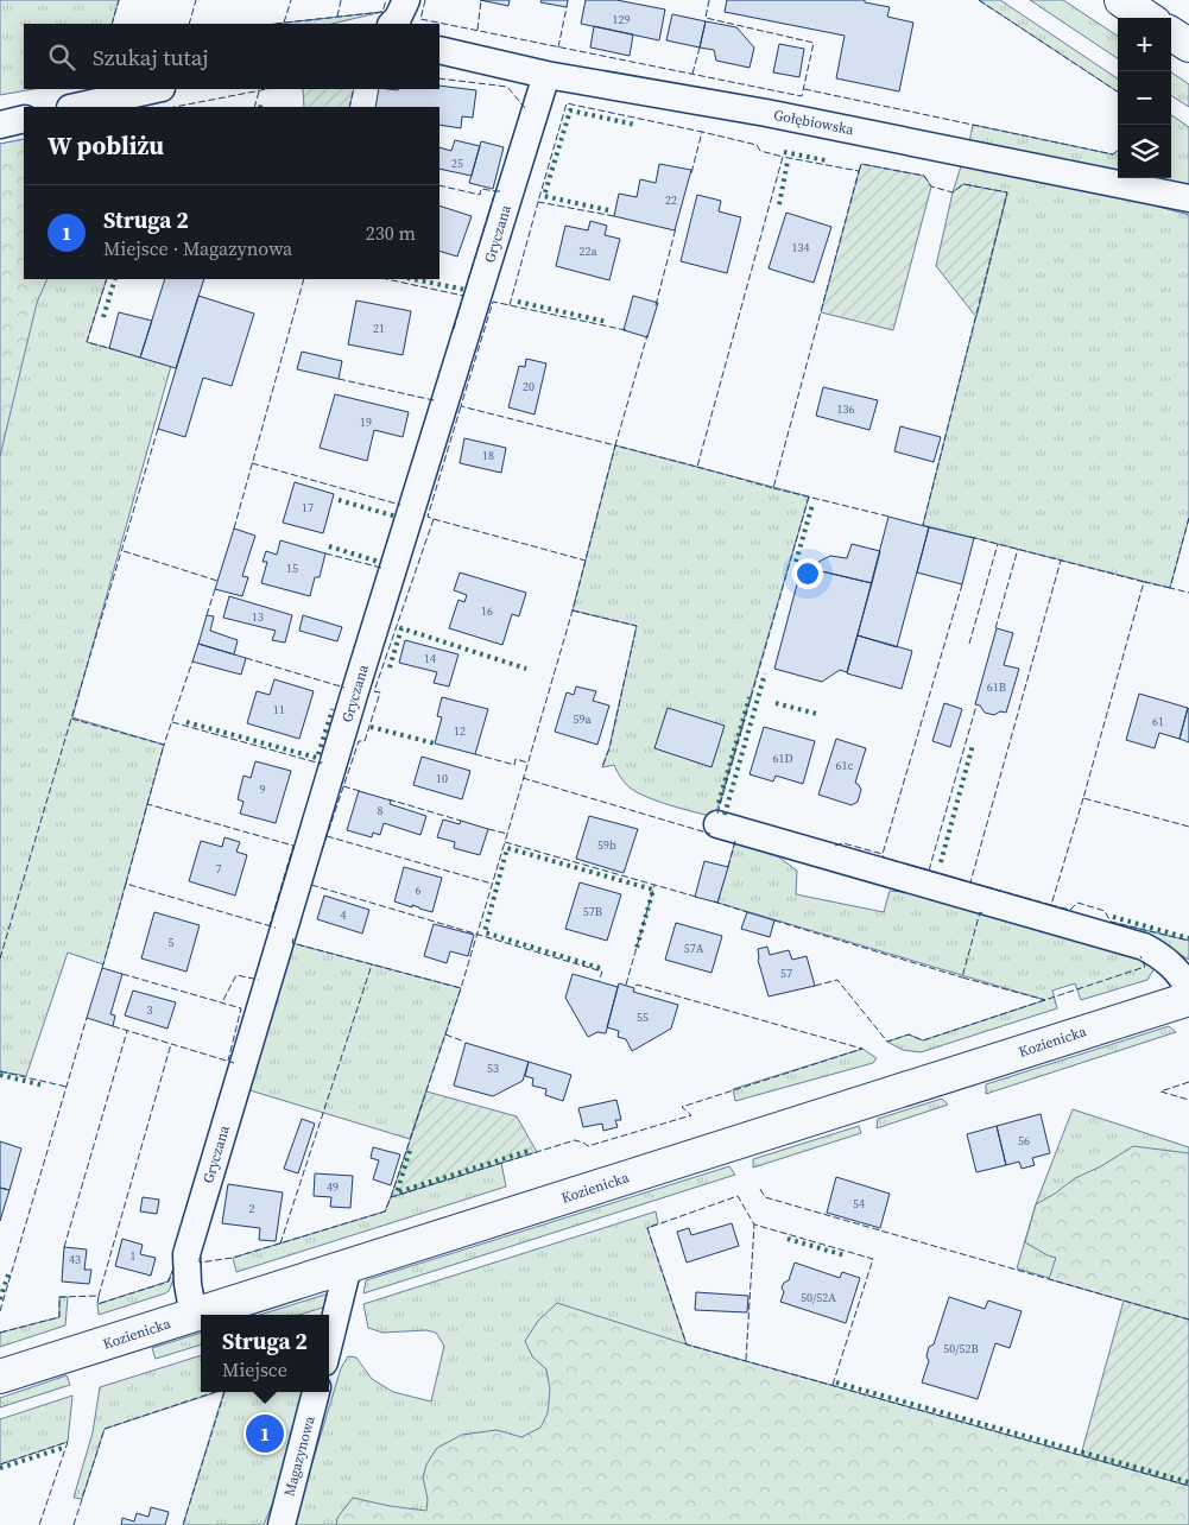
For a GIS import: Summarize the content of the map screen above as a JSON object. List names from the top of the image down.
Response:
{
  "streets": {
    "main road": ["Kozienicka"],
    "street": ["Gołębiowska", "Gryczana", "Magazynowa"]
  },
  "crossings": [
    ["Gołębiowska", "Gryczana"],
    ["Gryczana", "Kozienicka"]
  ],
  "house_numbers": [
    "129",
    "25",
    "22",
    "134",
    "22a",
    "21",
    "20",
    "136",
    "19",
    "18",
    "17",
    "15",
    "16",
    "13",
    "14",
    "61B",
    "11",
    "59a",
    "61",
    "12",
    "61D",
    "61c",
    "10",
    "9",
    "8",
    "59b",
    "7",
    "6",
    "57B",
    "4",
    "5",
    "57A",
    "57",
    "3",
    "55",
    "53",
    "56",
    "49",
    "54",
    "2",
    "1",
    "43",
    "50/52A",
    "50/52B"
  ],
  "page": {
    "map_buttons": ["+", "−"],
    "search": "Szukaj tutaj",
    "heading": "W pobliżu",
    "list": [
      {
        "mark": "1",
        "name": "Struga 2",
        "note": "Miejsce · Magazynowa",
        "value": "230 m"
      }
    ],
    "popup": ["Struga 2", "Miejsce"],
    "pins": "1"
  }
}
